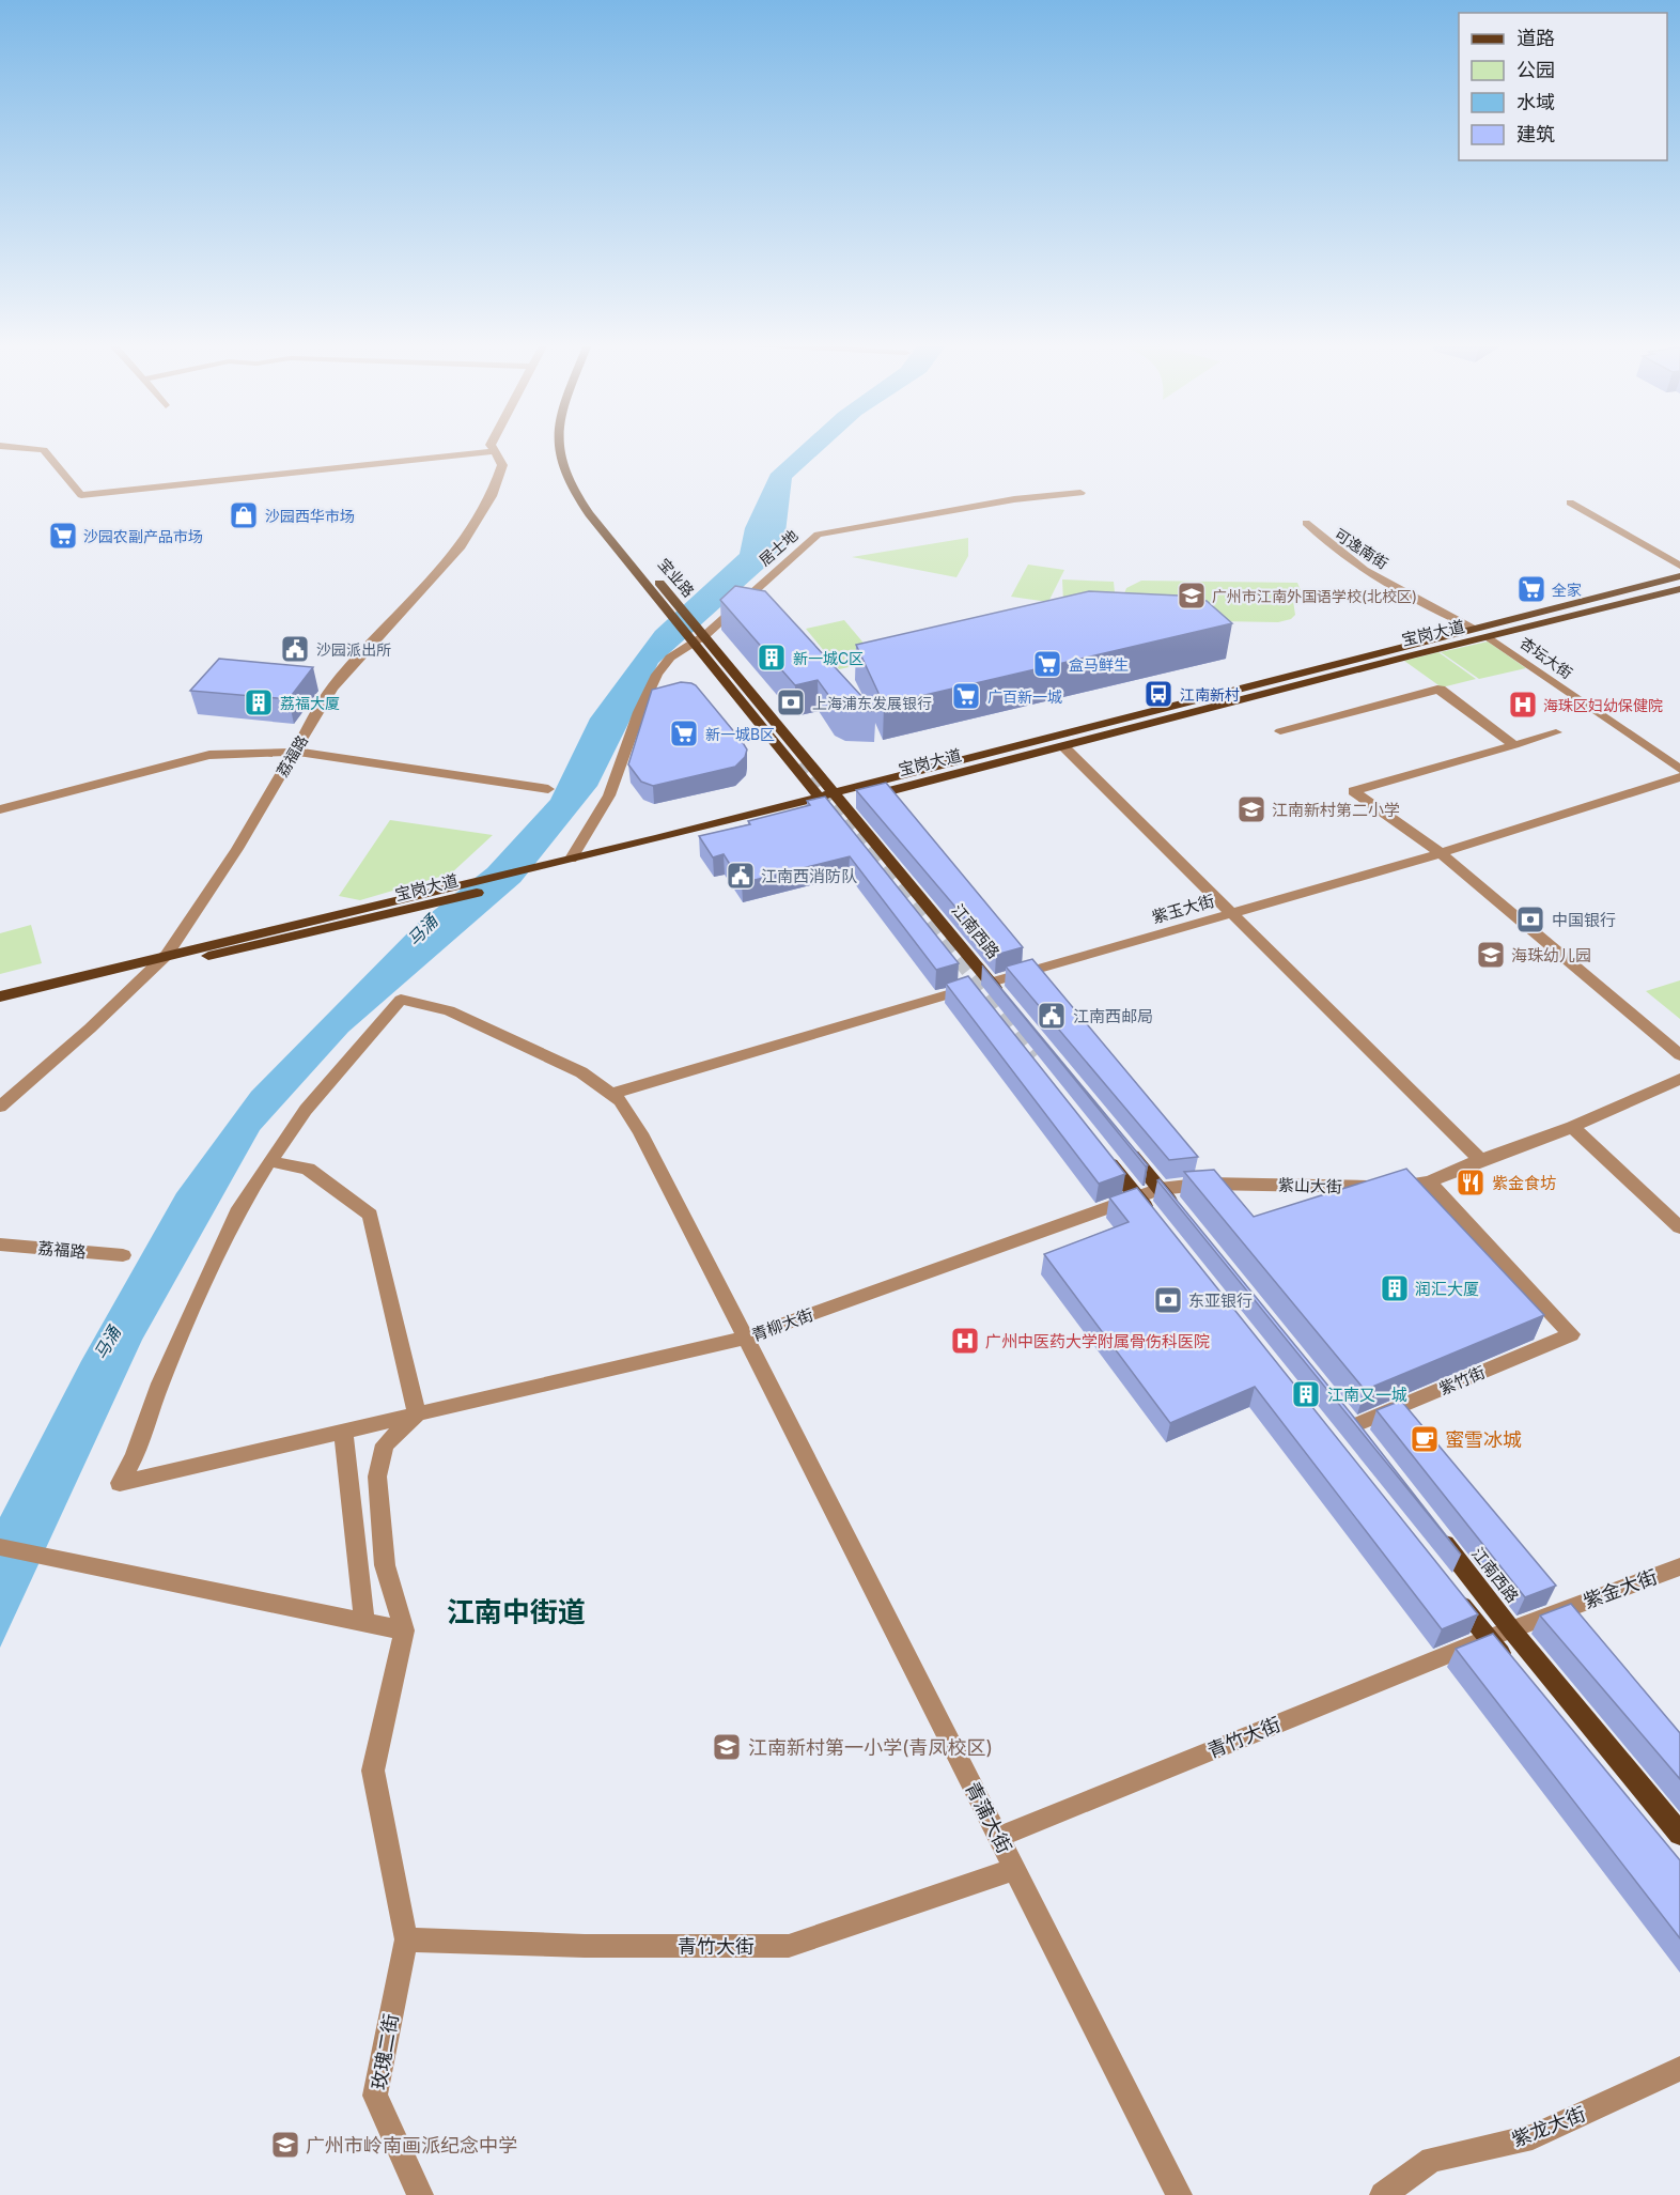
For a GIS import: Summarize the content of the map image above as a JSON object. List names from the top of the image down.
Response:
{
  "streets": {
    "main road": ["宝业路", "宝岗大道", "江南西路"],
    "street": [
      "居士地",
      "可逸南街",
      "杏坛大街",
      "荔福路",
      "紫玉大街",
      "紫山大街",
      "青柳大街",
      "紫竹街",
      "紫金大街",
      "青竹大街",
      "青蒲大街",
      "玫瑰二街",
      "紫龙大街"
    ]
  },
  "crossings": [
    ["居士地", "宝业路"],
    ["居士地", "宝岗大道"],
    ["可逸南街", "宝岗大道"],
    ["宝业路", "宝岗大道"],
    ["宝业路", "江南西路"],
    ["宝岗大道", "杏坛大街"],
    ["宝岗大道", "荔福路"],
    ["宝岗大道", "紫玉大街"],
    ["宝岗大道", "江南西路"],
    ["紫玉大街", "江南西路"],
    ["江南西路", "紫金大街"],
    ["紫山大街", "青柳大街"],
    ["紫山大街", "紫竹街"],
    ["青柳大街", "青蒲大街"],
    ["紫金大街", "青竹大街"],
    ["青竹大街", "青蒲大街"],
    ["青竹大街", "玫瑰二街"]
  ],
  "districts": ["江南中街道"],
  "water": ["马涌"],
  "places": {
    "shop": ["沙园西华市场"],
    "supermarket": [
      "沙园农副产品市场",
      "全家",
      "盒马鲜生",
      "广百新一城",
      "新一城B区"
    ],
    "school or university": [
      "广州市江南外国语学校(北校区)",
      "江南新村第二小学",
      "海珠幼儿园",
      "江南新村第一小学(青凤校区)",
      "广州市岭南画派纪念中学"
    ],
    "public building": ["沙园派出所", "江南西消防队", "江南西邮局"],
    "building": [
      "新一城C区",
      "荔福大厦",
      "润汇大厦",
      "江南又一城"
    ],
    "bus stop": ["江南新村"],
    "bank": ["上海浦东发展银行", "中国银行", "东亚银行"],
    "hospital": ["海珠区妇幼保健院", "广州中医药大学附属骨伤科医院"],
    "restaurant": ["紫金食坊"],
    "cafe": ["蜜雪冰城"]
  },
  "legend": [
    "道路",
    "公园",
    "水域",
    "建筑"
  ]
}
